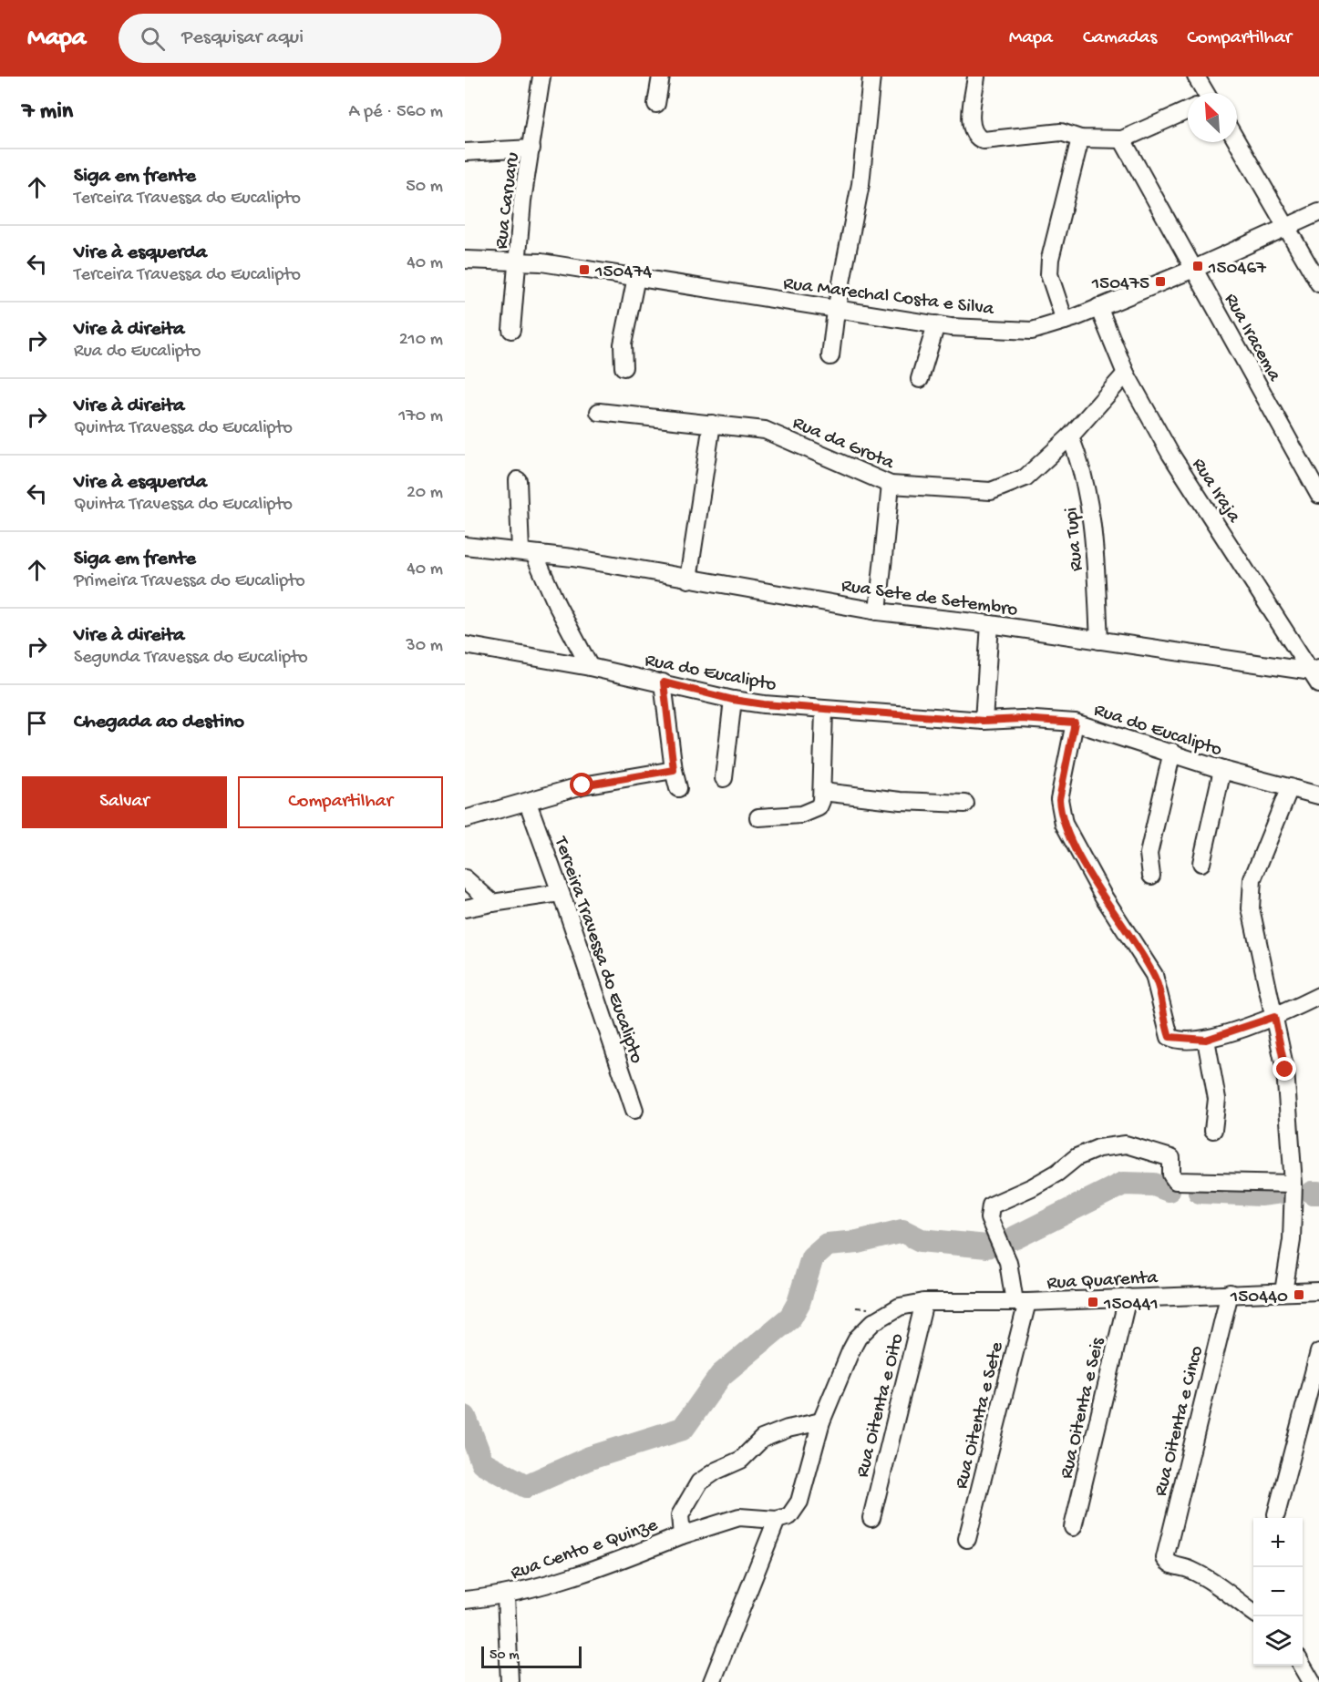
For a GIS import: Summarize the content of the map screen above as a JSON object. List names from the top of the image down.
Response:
{
  "streets": {
    "street": [
      "Rua Caruaru",
      "Rua Marechal Costa e Silva",
      "Rua Iracema",
      "Rua da Grota",
      "Rua Iraja",
      "Rua Tupi",
      "Rua Sete de Setembro",
      "Rua do Eucalipto",
      "Terceira Travessa do Eucalipto",
      "Rua Quarenta",
      "Rua Oitenta e Oito",
      "Rua Oitenta e Seis",
      "Rua Oitenta e Sete",
      "Rua Oitenta e Cinco",
      "Rua Cento e Quinze"
    ]
  },
  "crossings": [
    ["Rua Caruaru", "Rua Marechal Costa e Silva"],
    ["Rua Marechal Costa e Silva", "Rua Iracema"],
    ["Rua Marechal Costa e Silva", "Rua Iraja"],
    ["Rua da Grota", "Rua Iraja"],
    ["Rua da Grota", "Rua Tupi"],
    ["Rua Iraja", "Rua Sete de Setembro"],
    ["Rua Tupi", "Rua Sete de Setembro"],
    ["Rua Quarenta", "Rua Oitenta e Oito"],
    ["Rua Quarenta", "Rua Oitenta e Seis"],
    ["Rua Quarenta", "Rua Oitenta e Sete"],
    ["Rua Quarenta", "Rua Oitenta e Cinco"],
    ["Rua Quarenta", "Rua Cento e Quinze"]
  ],
  "places": {
    "transit": [
      "150467",
      "150474",
      "150475",
      "150440",
      "150441"
    ]
  },
  "scale_bar": "50 m",
  "north": "top left",
  "page": {
    "header": "Mapa",
    "search": "Pesquisar aqui",
    "nav": ["Mapa", "Camadas", "Compartilhar"],
    "heading": ["7 min", "A pé · 560 m"],
    "list": [
      ["Siga em frente", "Terceira Travessa do Eucalipto", "50 m"],
      ["Vire à esquerda", "Terceira Travessa do Eucalipto", "40 m"],
      ["Vire à direita", "Rua do Eucalipto", "210 m"],
      ["Vire à direita", "Quinta Travessa do Eucalipto", "170 m"],
      ["Vire à esquerda", "Quinta Travessa do Eucalipto", "20 m"],
      ["Siga em frente", "Primeira Travessa do Eucalipto", "40 m"],
      ["Vire à direita", "Segunda Travessa do Eucalipto", "30 m"],
      "Chegada ao destino"
    ],
    "buttons": ["Salvar", "Compartilhar"],
    "map_buttons": ["+", "−"],
    "scale": "50 m"
  }
}
